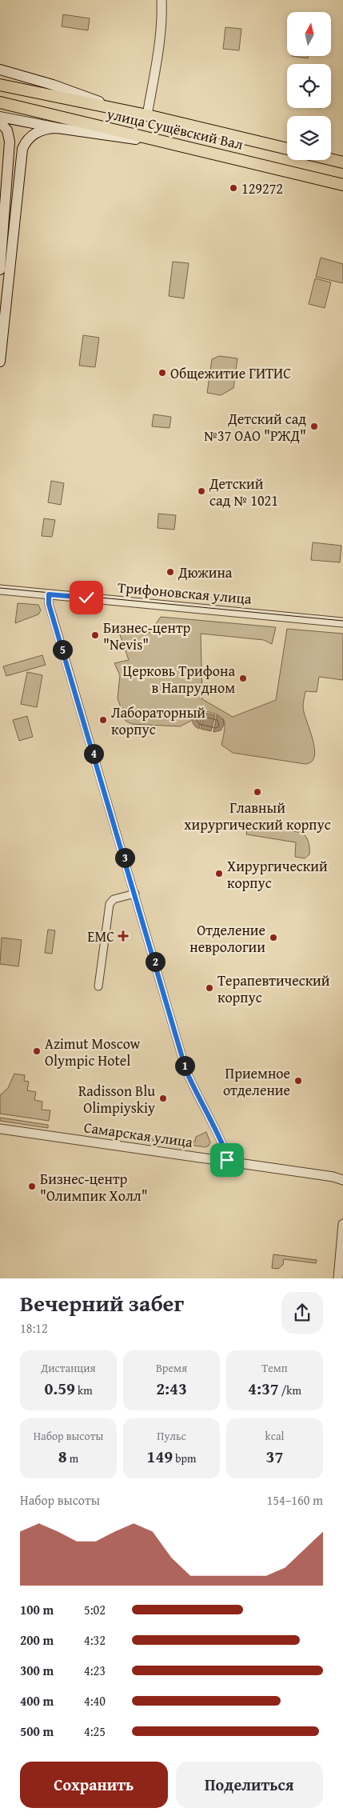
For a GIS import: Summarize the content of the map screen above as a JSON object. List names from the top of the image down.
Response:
{
  "streets": {
    "main road": ["улица Сущёвский Вал"],
    "street": ["Трифоновская улица", "Самарская улица"]
  },
  "places": {
    "other": [
      "129272",
      "Общежитие ГИТИС",
      "Детский сад №37 ОАО \"РЖД\"",
      "Детский сад № 1021",
      "Дюжина",
      "Бизнес-центр \"Nevis\"",
      "Церковь Трифона в Напрудном",
      "Лабораторный корпус",
      "Главный хирургический корпус",
      "Хирургический корпус",
      "Отделение неврологии",
      "Терапевтический корпус",
      "Azimut Moscow Olympic Hotel",
      "Приемное отделение",
      "Radisson Blu Olimpiyskiy",
      "Бизнес-центр \"Олимпик Холл\""
    ],
    "health": ["EMC"]
  },
  "north": "top",
  "page": {
    "pins": [
      "5",
      "4",
      "3",
      "2",
      "1"
    ],
    "heading": ["Вечерний забег", "18:12"],
    "stats": [
      ["Дистанция", "0.59 km"],
      ["Время", "2:43"],
      ["Темп", "4:37 /km"],
      ["Набор высоты", "8 m"],
      ["Пульс", "149 bpm"],
      ["kcal", "37"]
    ],
    "chart": ["Набор высоты", "154–160 m"],
    "list": [
      {
        "name": "100 m",
        "note": "5:02"
      },
      {
        "name": "200 m",
        "note": "4:32"
      },
      {
        "name": "300 m",
        "note": "4:23"
      },
      {
        "name": "400 m",
        "note": "4:40"
      },
      {
        "name": "500 m",
        "note": "4:25"
      }
    ],
    "buttons": ["Сохранить", "Поделиться"]
  }
}
